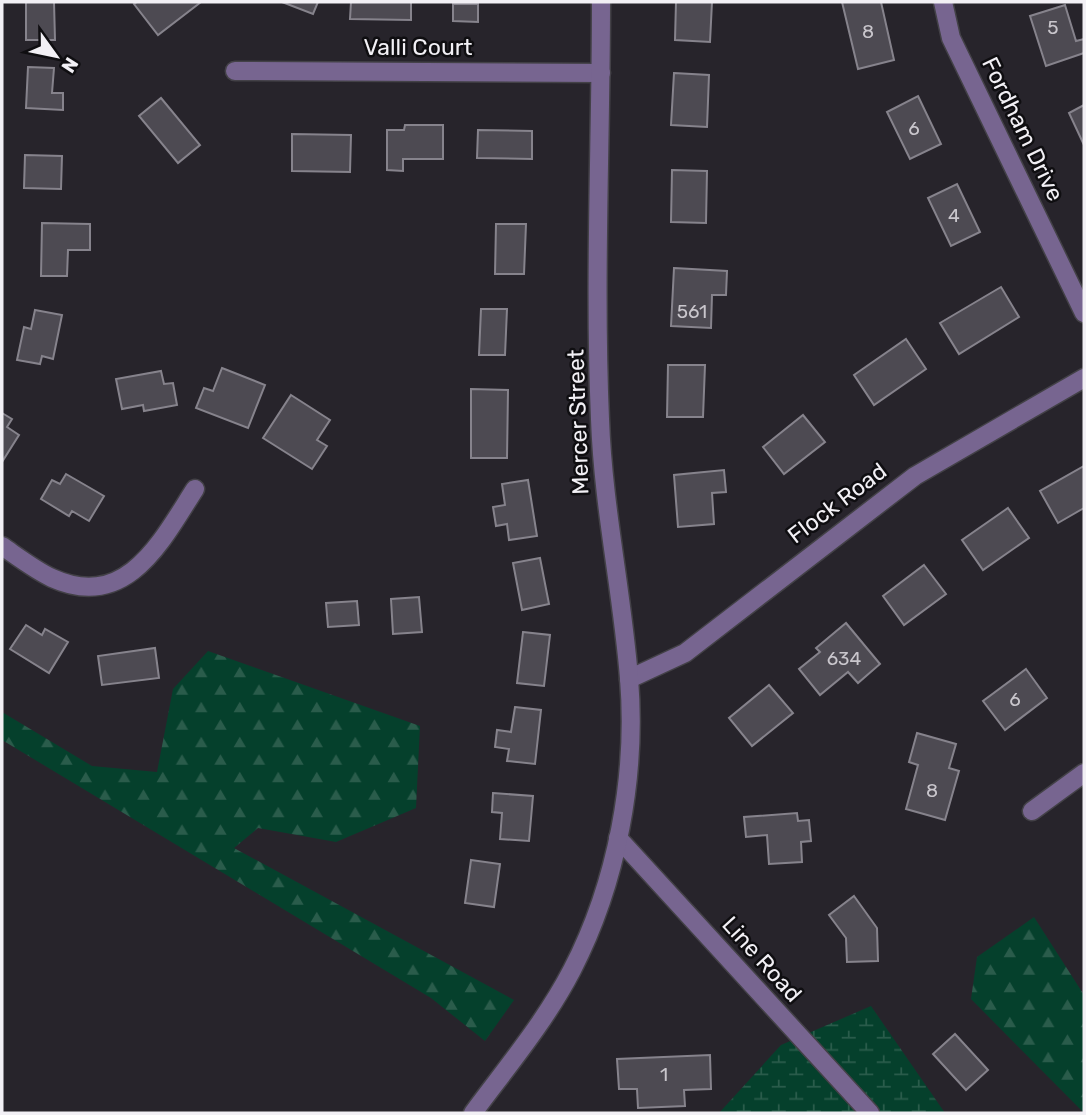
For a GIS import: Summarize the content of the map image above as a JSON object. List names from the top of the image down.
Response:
{
  "streets": {
    "street": [
      "Valli Court",
      "Fordham Drive",
      "Mercer Street",
      "Flock Road",
      "Line Road"
    ]
  },
  "crossings": [
    ["Valli Court", "Mercer Street"],
    ["Mercer Street", "Flock Road"],
    ["Mercer Street", "Line Road"]
  ],
  "house_numbers": [
    "5",
    "8",
    "6",
    "4",
    "561",
    "634",
    "6",
    "8",
    "1"
  ],
  "north": "bottom right"
}
